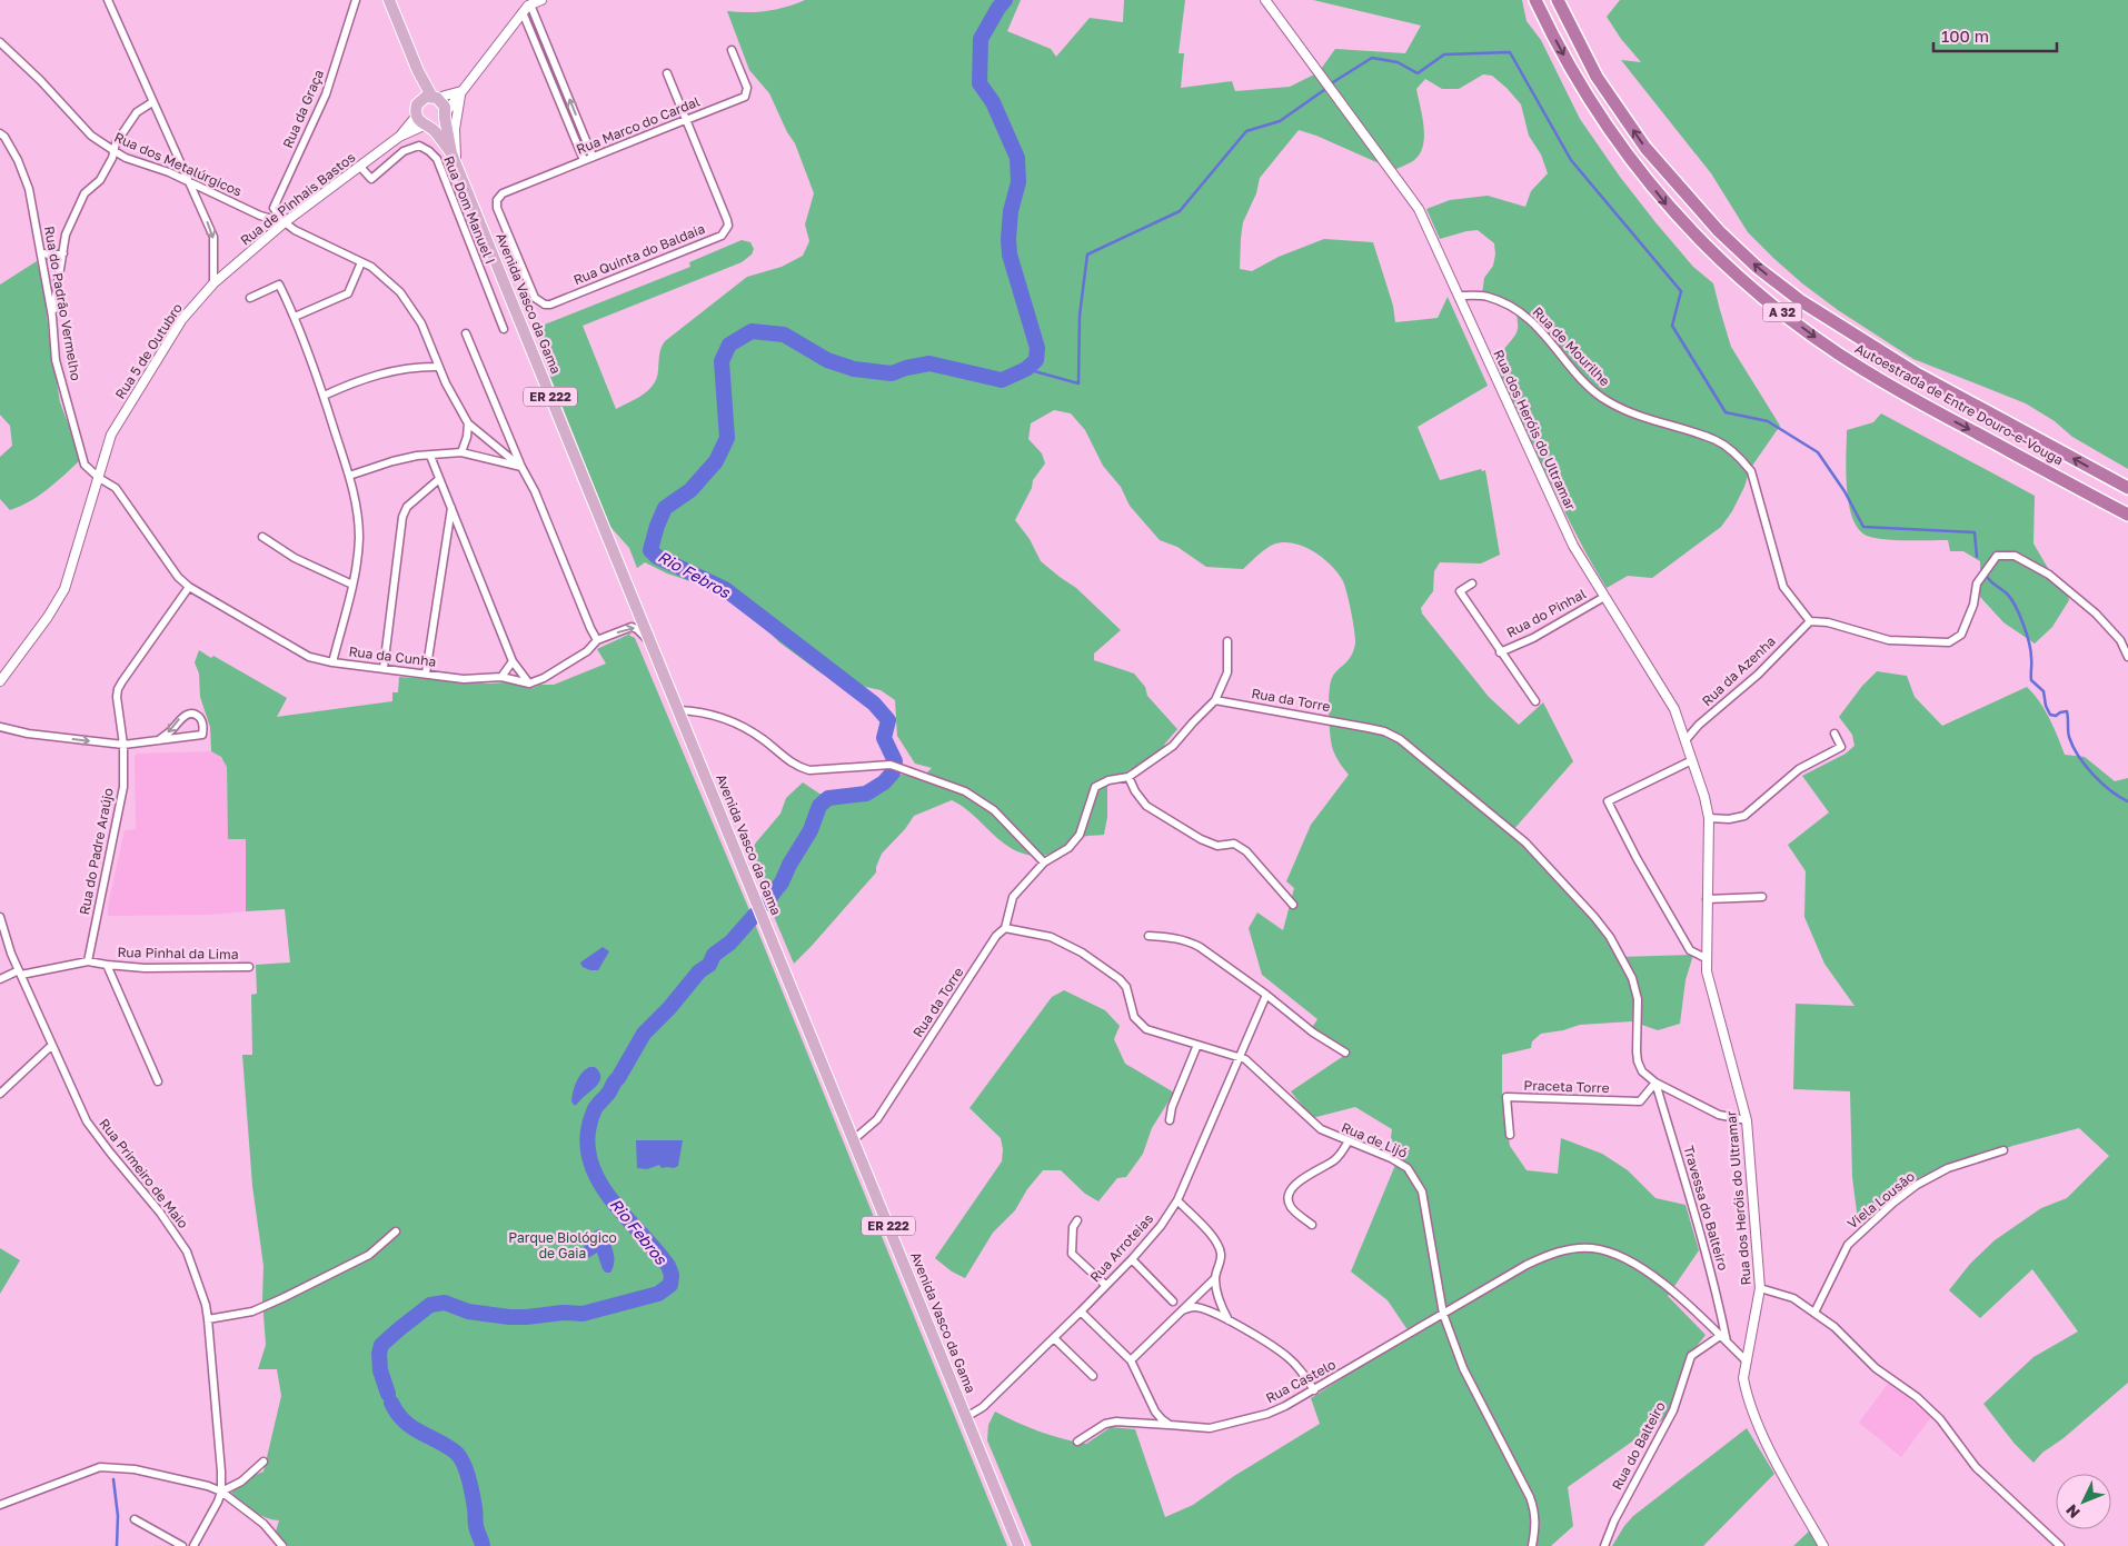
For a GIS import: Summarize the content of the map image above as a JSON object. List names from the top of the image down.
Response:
{
  "streets": {
    "highway": ["A 32", "Autoestrada de Entre Douro-e-Vouga"],
    "main road": ["Avenida Vasco da Gama", "ER 222"],
    "street": [
      "Rua da Graça",
      "Rua Marco do Cardal",
      "Rua dos Metalúrgicos",
      "Rua de Pinhais Bastos",
      "Rua Dom Manuel I",
      "Rua Quinta do Baldaia",
      "Rua do Padrão Vermelho",
      "Rua de Mourilhe",
      "Rua 5 de Outubro",
      "Rua dos Heróis do Ultramar",
      "Rua do Pinhal",
      "Rua da Cunha",
      "Rua da Azenha",
      "Rua da Torre",
      "Rua do Padre Araújo",
      "Rua Pinhal da Lima",
      "Praceta Torre",
      "Rua de Lijó",
      "Rua Primeiro de Maio",
      "Viela Lousão",
      "Travessa do Balteiro",
      "Rua Arroteias",
      "Rua Castelo",
      "Rua do Balteiro"
    ]
  },
  "crossings": [
    ["Rua da Graça", "Rua dos Metalúrgicos"],
    ["Rua da Graça", "Rua de Pinhais Bastos"],
    ["Rua Marco do Cardal", "Rua Quinta do Baldaia"],
    ["Rua dos Metalúrgicos", "Rua de Pinhais Bastos"],
    ["Rua de Pinhais Bastos", "Rua Dom Manuel I"],
    ["Rua de Pinhais Bastos", "Avenida Vasco da Gama"],
    ["Rua de Pinhais Bastos", "Rua 5 de Outubro"],
    ["Rua do Padrão Vermelho", "Rua 5 de Outubro"],
    ["Rua do Padrão Vermelho", "Rua da Cunha"],
    ["Rua do Padrão Vermelho", "Rua do Padre Araújo"],
    ["Avenida Vasco da Gama", "Rua da Torre"],
    ["Avenida Vasco da Gama", "Rua Arroteias"],
    ["Rua de Mourilhe", "Rua dos Heróis do Ultramar"],
    ["Rua de Mourilhe", "Rua da Azenha"],
    ["Rua dos Heróis do Ultramar", "Rua do Pinhal"],
    ["Rua dos Heróis do Ultramar", "Rua da Azenha"],
    ["Rua dos Heróis do Ultramar", "Rua da Torre"],
    ["Rua dos Heróis do Ultramar", "Rua Castelo"],
    ["Rua da Cunha", "Rua do Padre Araújo"],
    ["Rua da Torre", "Praceta Torre"],
    ["Rua da Torre", "Rua de Lijó"],
    ["Rua da Torre", "Travessa do Balteiro"],
    ["Rua do Padre Araújo", "Rua Pinhal da Lima"],
    ["Rua Pinhal da Lima", "Rua Primeiro de Maio"],
    ["Praceta Torre", "Travessa do Balteiro"],
    ["Rua de Lijó", "Rua Arroteias"],
    ["Rua de Lijó", "Rua Castelo"],
    ["Travessa do Balteiro", "Rua Castelo"],
    ["Travessa do Balteiro", "Rua do Balteiro"],
    ["Rua Castelo", "Rua do Balteiro"]
  ],
  "water": ["Rio Febros"],
  "parks": ["Parque Biológico de Gaia"],
  "scale_bar": "100 m",
  "north": "bottom left"
}
